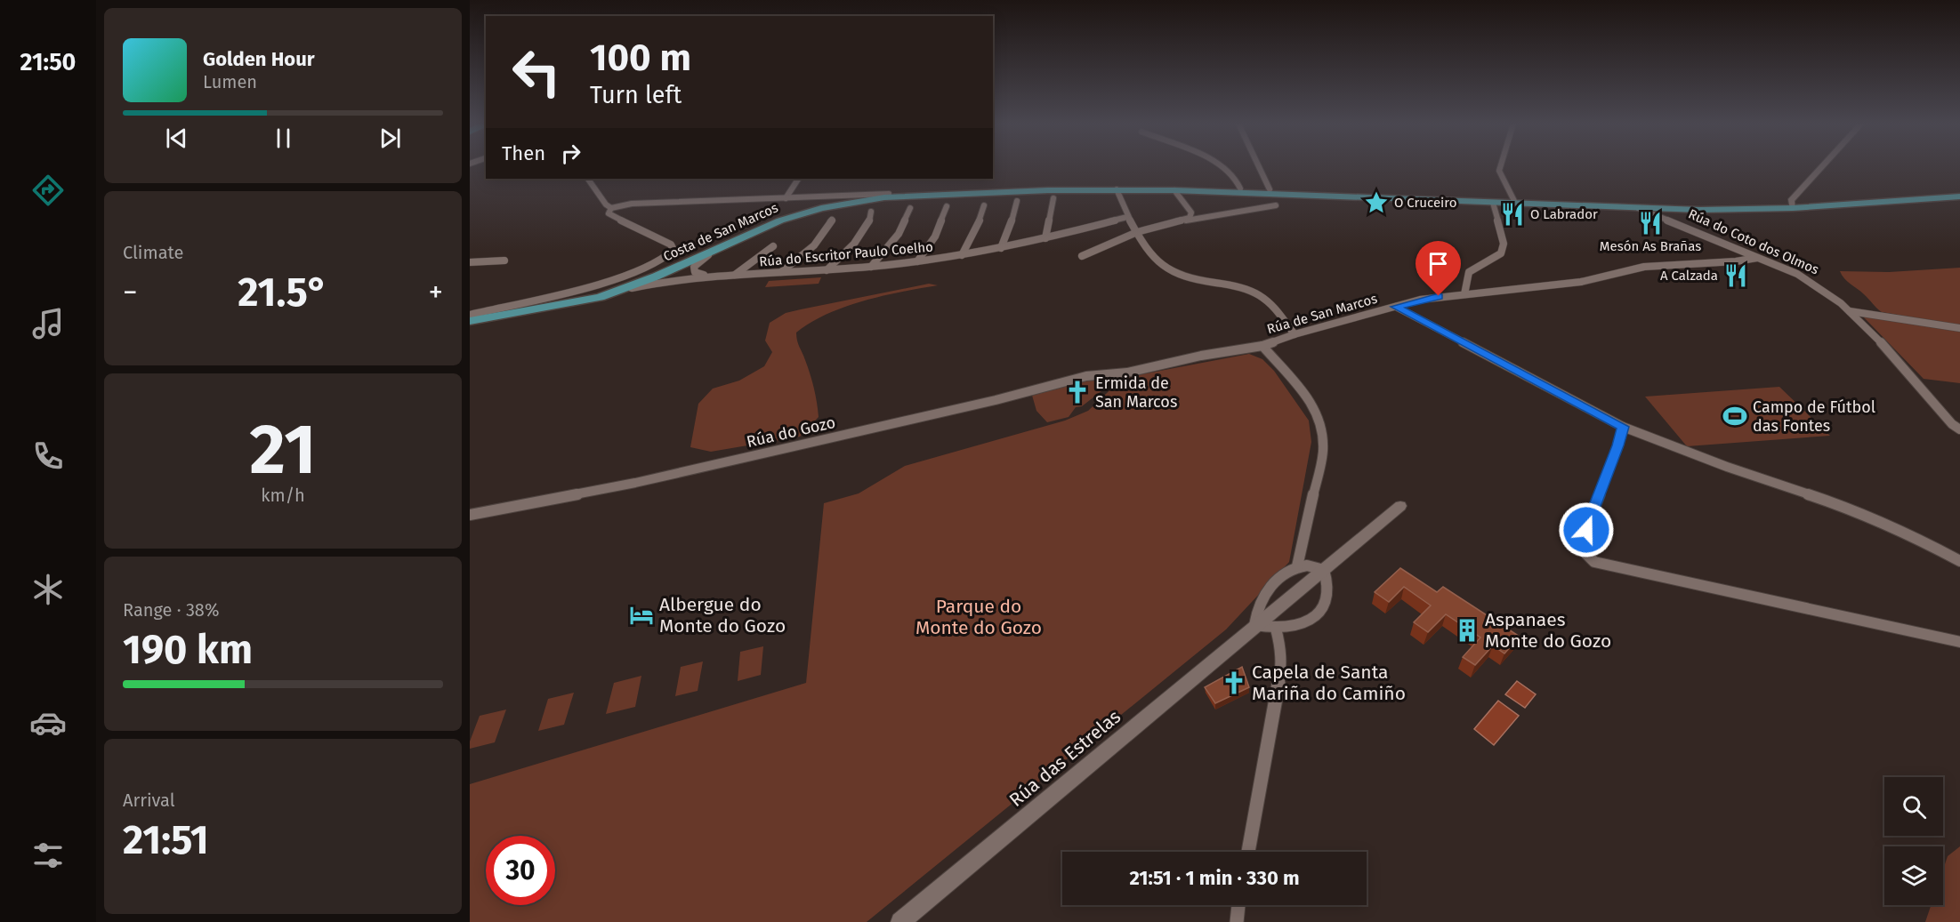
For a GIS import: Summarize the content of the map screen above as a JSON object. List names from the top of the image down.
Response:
{
  "streets": {
    "main road": ["Costa de San Marcos"],
    "street": [
      "Rúa do Coto dos Olmos",
      "Rúa do Escritor Paulo Coelho",
      "Rúa de San Marcos",
      "Rúa do Gozo",
      "Rúa das Estrelas"
    ]
  },
  "crossings": [
    ["Costa de San Marcos", "Rúa do Escritor Paulo Coelho"],
    ["Rúa do Coto dos Olmos", "Rúa de San Marcos"],
    ["Rúa de San Marcos", "Rúa do Gozo"]
  ],
  "parks": ["Parque do Monte do Gozo"],
  "places": {
    "place": ["O Cruceiro"],
    "restaurant": ["O Labrador", "Mesón As Brañas", "A Calzada"],
    "church": ["Ermida de San Marcos", "Capela de Santa Mariña do Camiño"],
    "sports": ["Campo de Fútbol das Fontes"],
    "hotel": ["Albergue do Monte do Gozo"],
    "building": ["Aspanaes Monte do Gozo"]
  },
  "page": {
    "tabs": "21:50",
    "turn": ["100 m", "Turn left"],
    "song": ["Golden Hour", "Lumen"],
    "then": "Then",
    "tile": [
      "Climate",
      ["21", "km/h"],
      ["Range · 38%", "190 km"],
      ["Arrival", "21:51"]
    ],
    "heat": ["−", "21.5°", "+"],
    "limit": "30",
    "trip": "21:51 · 1 min · 330 m"
  }
}
